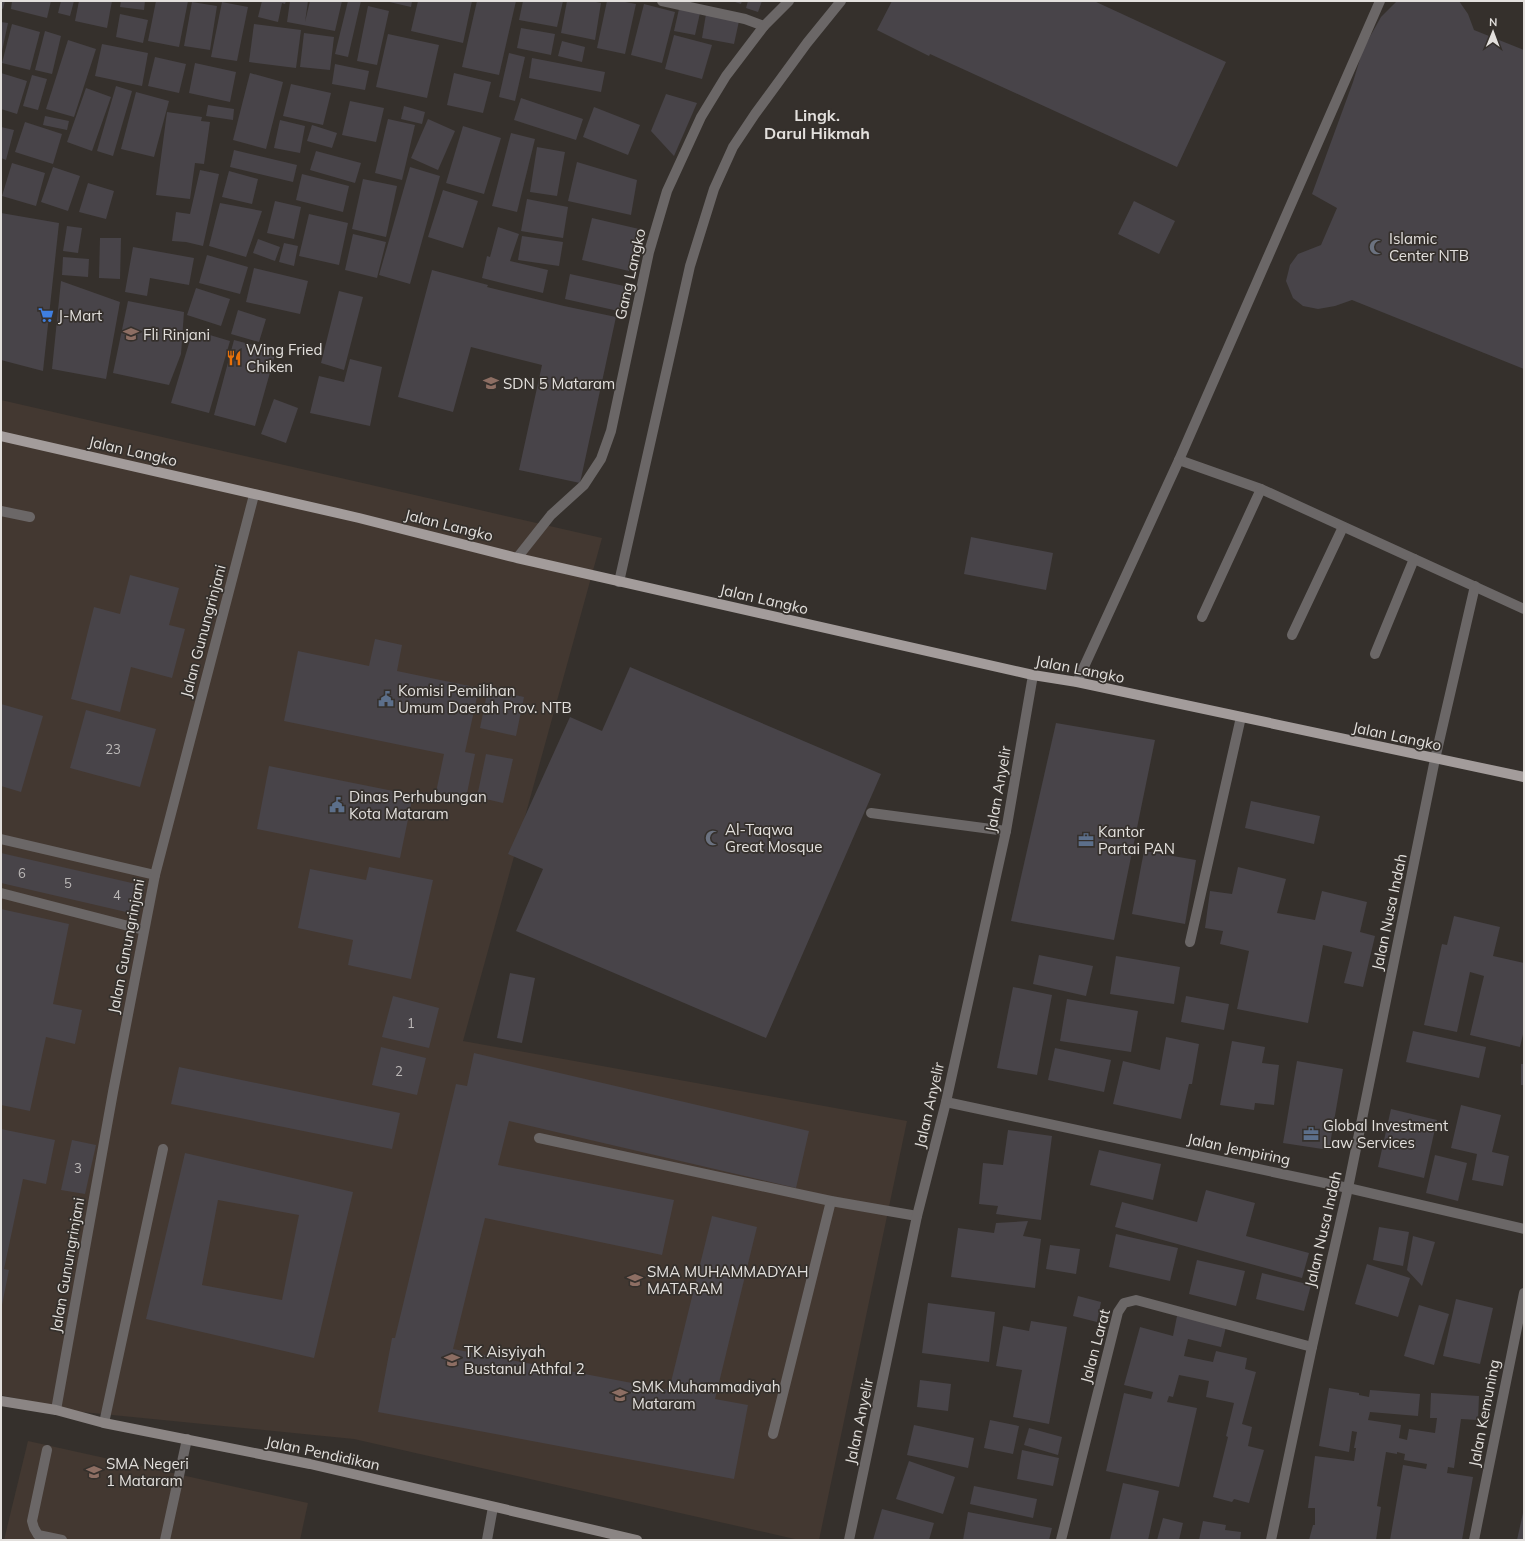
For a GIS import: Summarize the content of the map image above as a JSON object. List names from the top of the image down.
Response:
{
  "streets": {
    "main road": ["Jalan Langko", "Jalan Pendidikan"],
    "street": [
      "Gang Langko",
      "Jalan Gunungrinjani",
      "Jalan Anyelir",
      "Jalan Nusa Indah",
      "Jalan Jempiring",
      "Jalan Larat",
      "Jalan Kemuning"
    ]
  },
  "crossings": [
    ["Gang Langko", "Jalan Langko"],
    ["Jalan Langko", "Jalan Gunungrinjani"],
    ["Jalan Langko", "Jalan Anyelir"],
    ["Jalan Langko", "Jalan Nusa Indah"],
    ["Jalan Gunungrinjani", "Jalan Pendidikan"],
    ["Jalan Anyelir", "Jalan Jempiring"],
    ["Jalan Nusa Indah", "Jalan Jempiring"],
    ["Jalan Nusa Indah", "Jalan Larat"]
  ],
  "districts": ["Lingk. Darul Hikmah"],
  "places": {
    "mosque": ["Islamic Center NTB", "Al-Taqwa Great Mosque"],
    "supermarket": ["J-Mart"],
    "school or university": [
      "Fli Rinjani",
      "SDN 5 Mataram",
      "SMA MUHAMMADYAH MATARAM",
      "TK Aisyiyah Bustanul Athfal 2",
      "SMK Muhammadiyah Mataram",
      "SMA Negeri 1 Mataram"
    ],
    "restaurant": ["Wing Fried Chiken"],
    "public building": ["Komisi Pemilihan Umum Daerah Prov. NTB", "Dinas Perhubungan Kota Mataram"],
    "office": ["Kantor Partai PAN", "Global Investment Law Services"]
  },
  "house_numbers": [
    "23",
    "6",
    "5",
    "4",
    "1",
    "2",
    "3"
  ],
  "north": "top"
}
